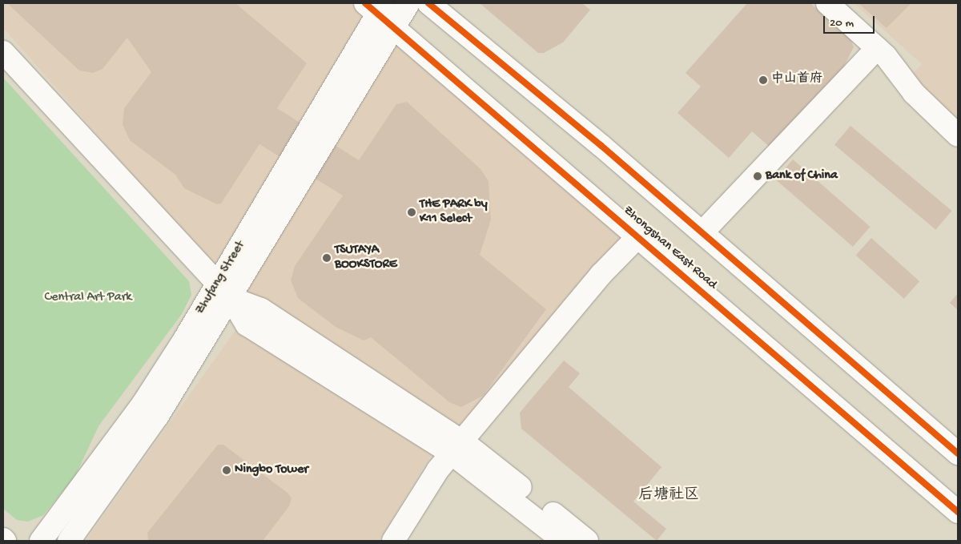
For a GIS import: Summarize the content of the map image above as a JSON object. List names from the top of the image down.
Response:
{
  "streets": {
    "street": ["Zhongshan East Road", "Zhufang Street"]
  },
  "crossings": [
    ["Zhongshan East Road", "Zhufang Street"]
  ],
  "districts": ["后塘社区"],
  "parks": ["Central Art Park"],
  "places": [
    "中山首府",
    "Bank of China",
    "THE PARK by K11 Select",
    "TSUTAYA BOOKSTORE",
    "Ningbo Tower"
  ],
  "scale_bar": "20 m"
}
